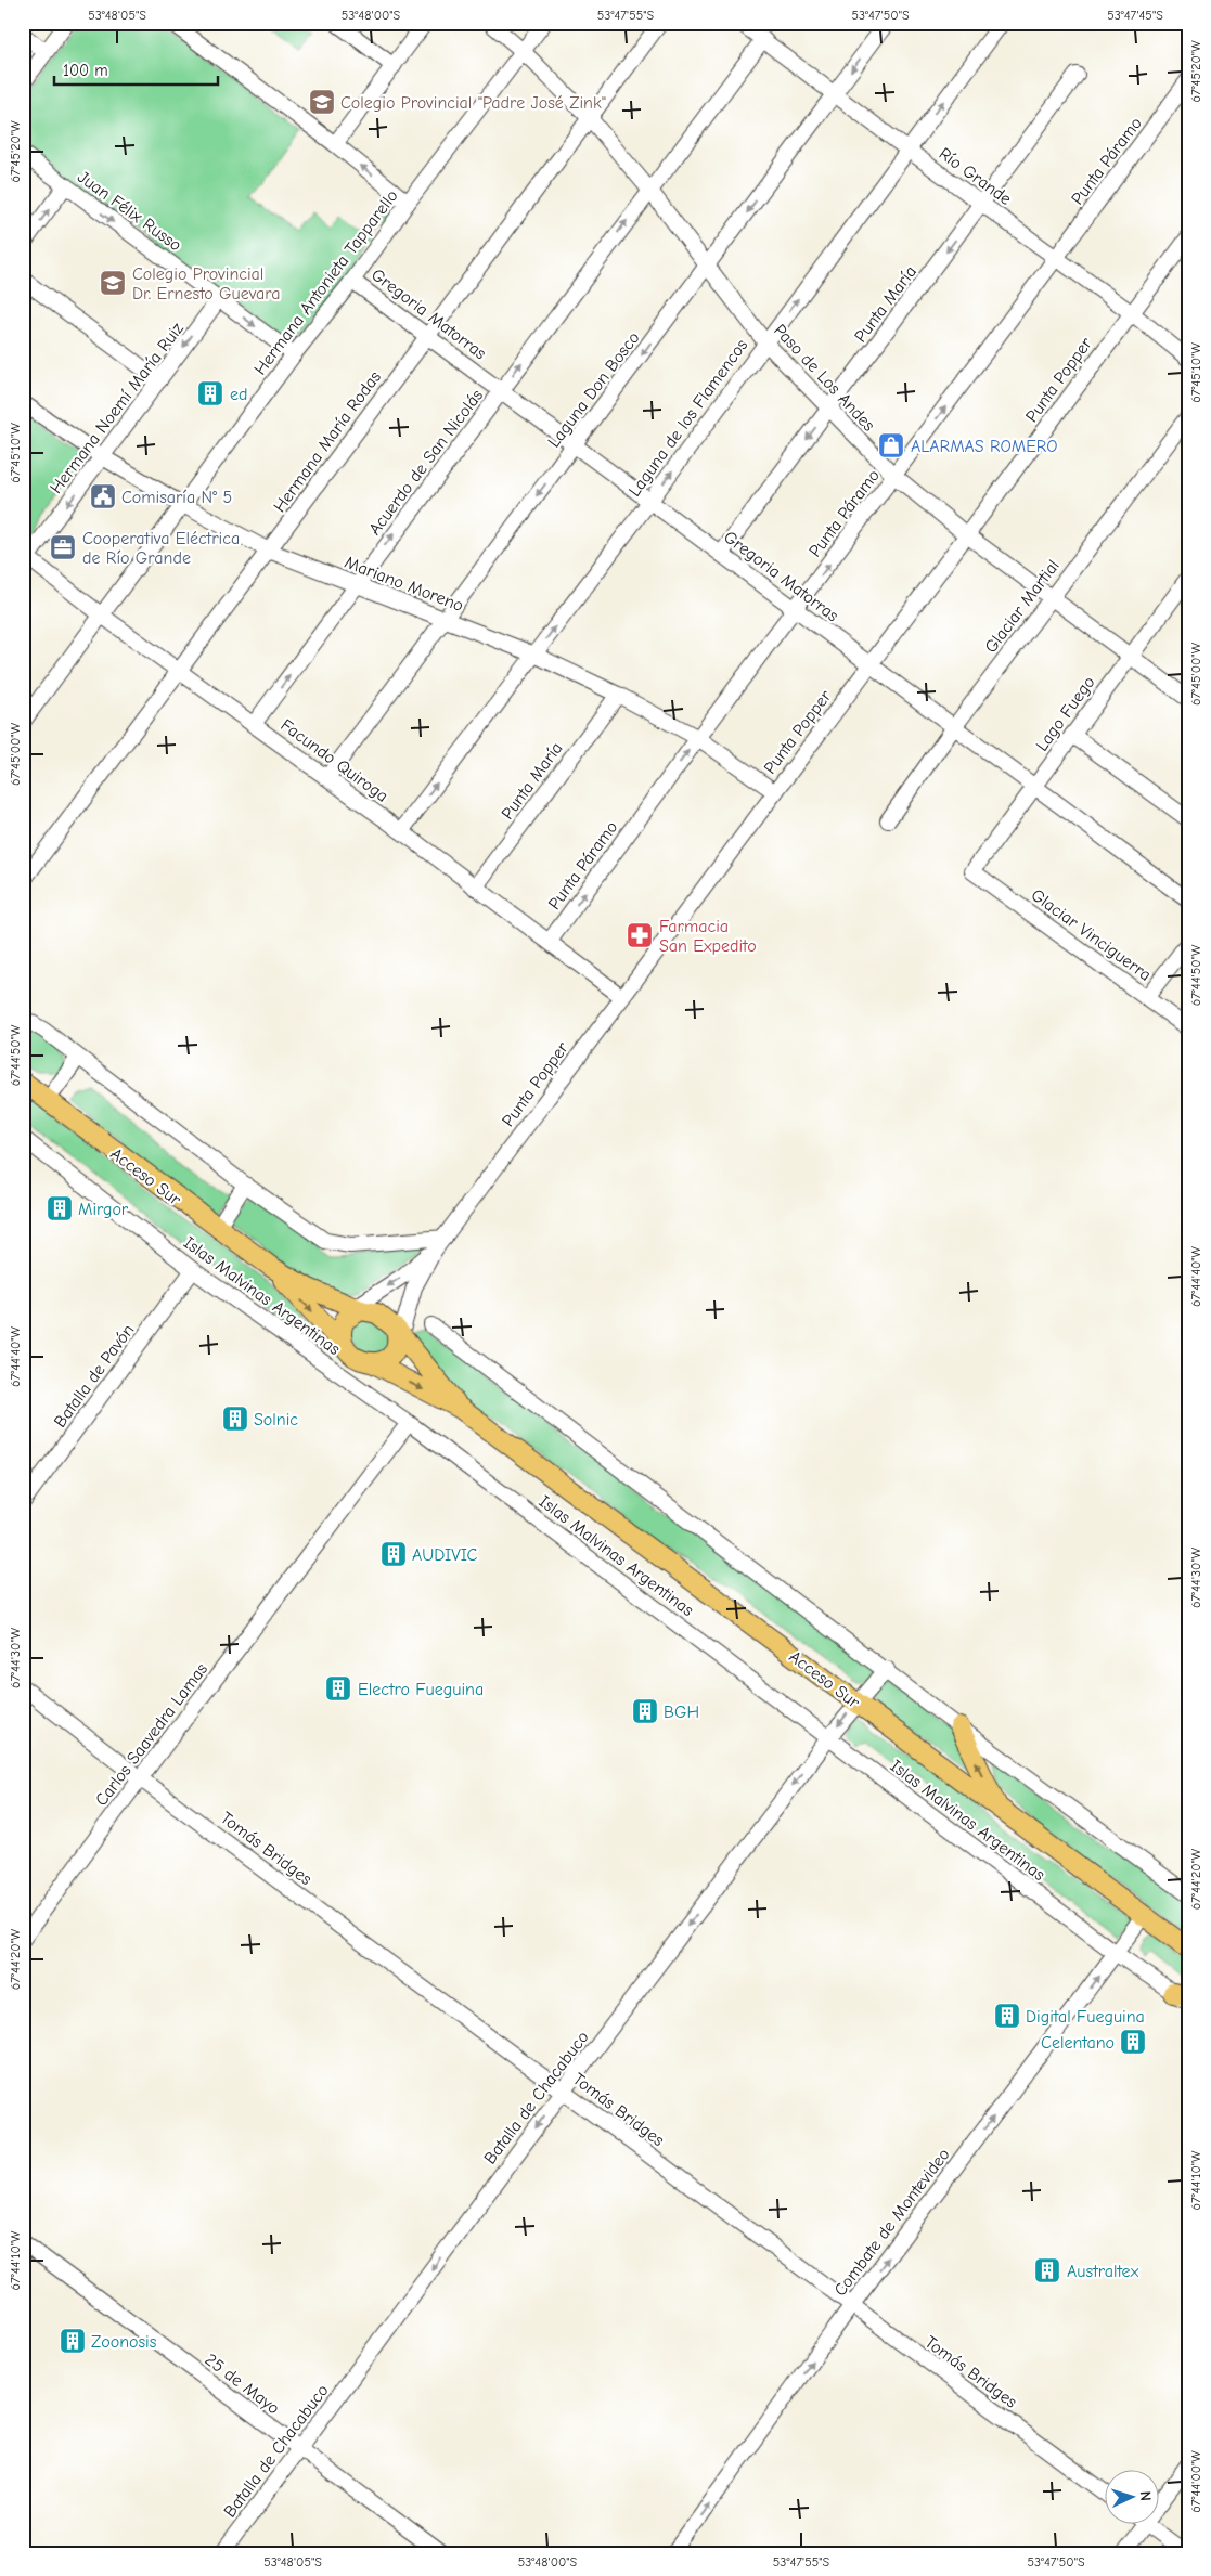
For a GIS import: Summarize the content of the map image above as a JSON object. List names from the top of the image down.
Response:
{
  "streets": {
    "main road": ["Acceso Sur"],
    "street": [
      "Punta Páramo",
      "Río Grande",
      "Juan Félix Russo",
      "Hermana Antonieta Tapparello",
      "Punta María",
      "Gregoria Matorras",
      "Paso de Los Andes",
      "Punta Popper",
      "Laguna Don Bosco",
      "Hermana Noemí María Ruiz",
      "Laguna de los Flamencos",
      "Hermana María Rodas",
      "Acuerdo de San Nicolás",
      "Mariano Moreno",
      "Glaciar Martial",
      "Lago Fuego",
      "Facundo Quiroga",
      "Glaciar Vinciguerra",
      "Islas Malvinas Argentinas",
      "Batalla de Pavón",
      "Carlos Saavedra Lamas",
      "Tomás Bridges",
      "Batalla de Chacabuco",
      "Combate de Montevideo",
      "25 de Mayo"
    ]
  },
  "crossings": [
    ["Punta Páramo", "Río Grande"],
    ["Punta Páramo", "Gregoria Matorras"],
    ["Punta Páramo", "Paso de Los Andes"],
    ["Punta Páramo", "Mariano Moreno"],
    ["Punta Páramo", "Facundo Quiroga"],
    ["Río Grande", "Punta María"],
    ["Río Grande", "Punta Popper"],
    ["Río Grande", "Laguna Don Bosco"],
    ["Río Grande", "Laguna de los Flamencos"],
    ["Río Grande", "Acuerdo de San Nicolás"],
    ["Juan Félix Russo", "Hermana Antonieta Tapparello"],
    ["Juan Félix Russo", "Hermana Noemí María Ruiz"],
    ["Hermana Antonieta Tapparello", "Gregoria Matorras"],
    ["Hermana Antonieta Tapparello", "Paso de Los Andes"],
    ["Hermana Antonieta Tapparello", "Mariano Moreno"],
    ["Hermana Antonieta Tapparello", "Facundo Quiroga"],
    ["Punta María", "Gregoria Matorras"],
    ["Punta María", "Paso de Los Andes"],
    ["Punta María", "Mariano Moreno"],
    ["Punta María", "Facundo Quiroga"],
    ["Gregoria Matorras", "Punta Popper"],
    ["Gregoria Matorras", "Laguna Don Bosco"],
    ["Gregoria Matorras", "Laguna de los Flamencos"],
    ["Gregoria Matorras", "Hermana María Rodas"],
    ["Gregoria Matorras", "Acuerdo de San Nicolás"],
    ["Gregoria Matorras", "Glaciar Martial"],
    ["Gregoria Matorras", "Lago Fuego"],
    ["Paso de Los Andes", "Punta Popper"],
    ["Paso de Los Andes", "Laguna Don Bosco"],
    ["Paso de Los Andes", "Laguna de los Flamencos"],
    ["Paso de Los Andes", "Hermana María Rodas"],
    ["Paso de Los Andes", "Acuerdo de San Nicolás"],
    ["Paso de Los Andes", "Glaciar Martial"],
    ["Paso de Los Andes", "Lago Fuego"],
    ["Punta Popper", "Mariano Moreno"],
    ["Punta Popper", "Facundo Quiroga"],
    ["Punta Popper", "Acceso Sur"],
    ["Laguna Don Bosco", "Mariano Moreno"],
    ["Laguna Don Bosco", "Facundo Quiroga"],
    ["Hermana Noemí María Ruiz", "Mariano Moreno"],
    ["Hermana Noemí María Ruiz", "Facundo Quiroga"],
    ["Laguna de los Flamencos", "Mariano Moreno"],
    ["Laguna de los Flamencos", "Facundo Quiroga"],
    ["Hermana María Rodas", "Mariano Moreno"],
    ["Hermana María Rodas", "Facundo Quiroga"],
    ["Acuerdo de San Nicolás", "Mariano Moreno"],
    ["Acuerdo de San Nicolás", "Facundo Quiroga"],
    ["Lago Fuego", "Glaciar Vinciguerra"],
    ["Acceso Sur", "Batalla de Chacabuco"],
    ["Acceso Sur", "Combate de Montevideo"],
    ["Islas Malvinas Argentinas", "Batalla de Pavón"],
    ["Islas Malvinas Argentinas", "Carlos Saavedra Lamas"],
    ["Islas Malvinas Argentinas", "Batalla de Chacabuco"],
    ["Islas Malvinas Argentinas", "Combate de Montevideo"],
    ["Carlos Saavedra Lamas", "Tomás Bridges"],
    ["Tomás Bridges", "Batalla de Chacabuco"],
    ["Tomás Bridges", "Combate de Montevideo"],
    ["Batalla de Chacabuco", "25 de Mayo"]
  ],
  "one_way": [
    "Punta Páramo",
    "Punta María",
    "Laguna Don Bosco",
    "Hermana Noemí María Ruiz",
    "Laguna de los Flamencos",
    "Acuerdo de San Nicolás",
    "Batalla de Chacabuco",
    "Combate de Montevideo"
  ],
  "places": {
    "school or university": ["Colegio Provincial \"Padre José Zink\"", "Colegio Provincial Dr. Ernesto Guevara"],
    "building": [
      "ed",
      "Mirgor",
      "Solnic",
      "AUDIVIC",
      "Electro Fueguina",
      "BGH",
      "Digital Fueguina",
      "Celentano",
      "Australtex",
      "Zoonosis"
    ],
    "shop": ["ALARMAS ROMERO"],
    "public building": ["Comisaría N° 5"],
    "office": ["Cooperativa Eléctrica de Río Grande"],
    "pharmacy": ["Farmacia San Expedito"]
  },
  "scale_bar": "100 m",
  "north": "right",
  "coordinates": [
    "53°48'05\"S",
    "53°48'00\"S",
    "53°47'55\"S",
    "53°47'50\"S",
    "53°47'45\"S",
    "67°45'20\"W",
    "67°45'10\"W",
    "67°45'00\"W",
    "67°44'50\"W",
    "67°44'40\"W",
    "67°44'30\"W",
    "67°44'20\"W",
    "67°44'10\"W",
    "67°44'00\"W"
  ]
}
